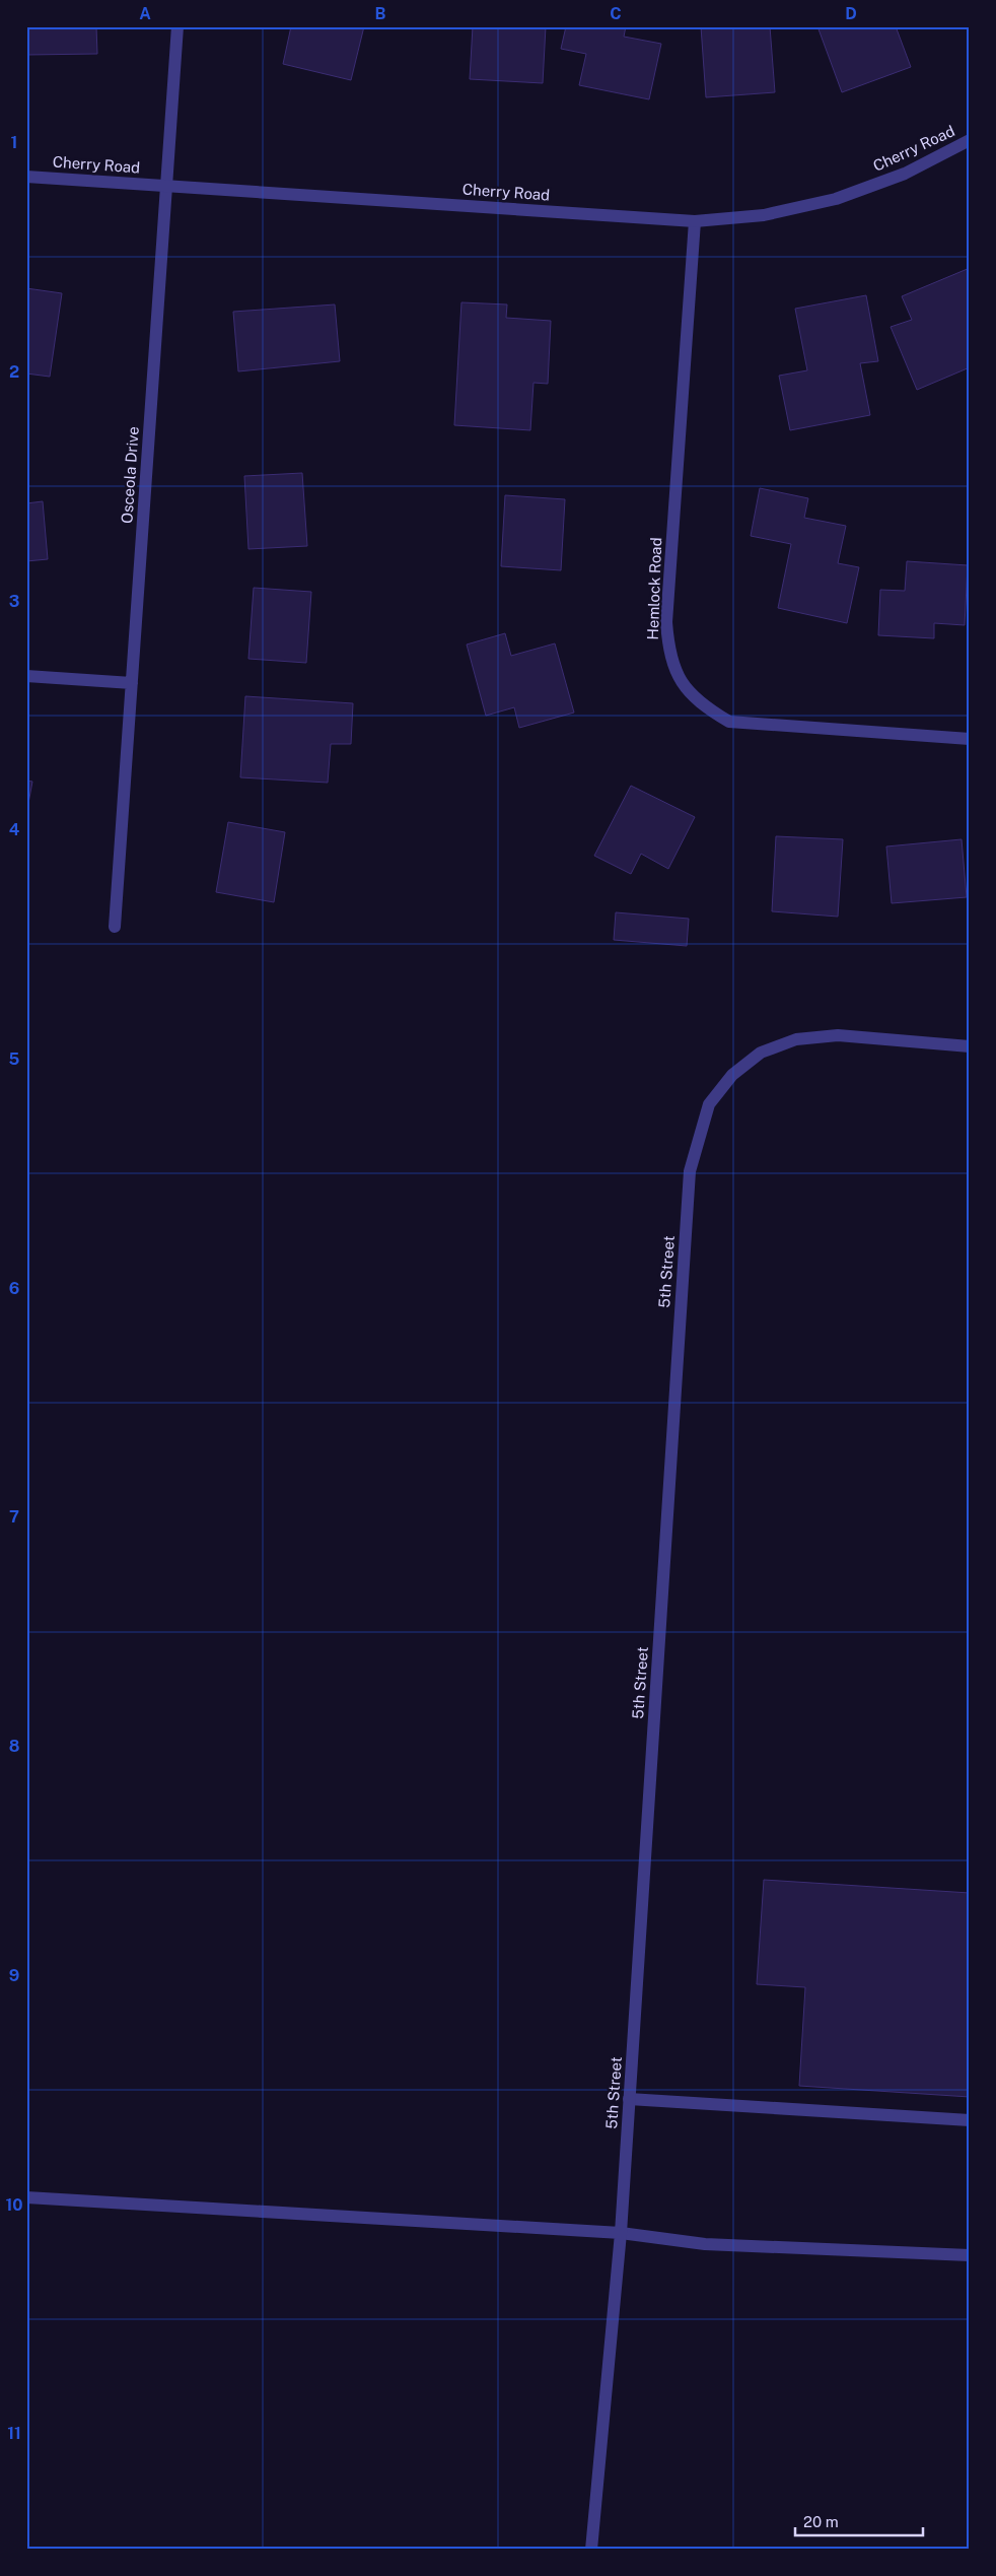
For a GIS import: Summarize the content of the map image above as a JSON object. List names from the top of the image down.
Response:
{
  "streets": {
    "street": [
      "Cherry Road",
      "Osceola Drive",
      "Hemlock Road",
      "5th Street"
    ]
  },
  "crossings": [
    ["Cherry Road", "Osceola Drive"],
    ["Cherry Road", "Hemlock Road"]
  ],
  "scale_bar": "20 m",
  "grid": {
    "columns": [
      "A",
      "B",
      "C",
      "D"
    ],
    "rows": [
      "1",
      "2",
      "3",
      "4",
      "5",
      "6",
      "7",
      "8",
      "9",
      "10",
      "11"
    ]
  }
}
